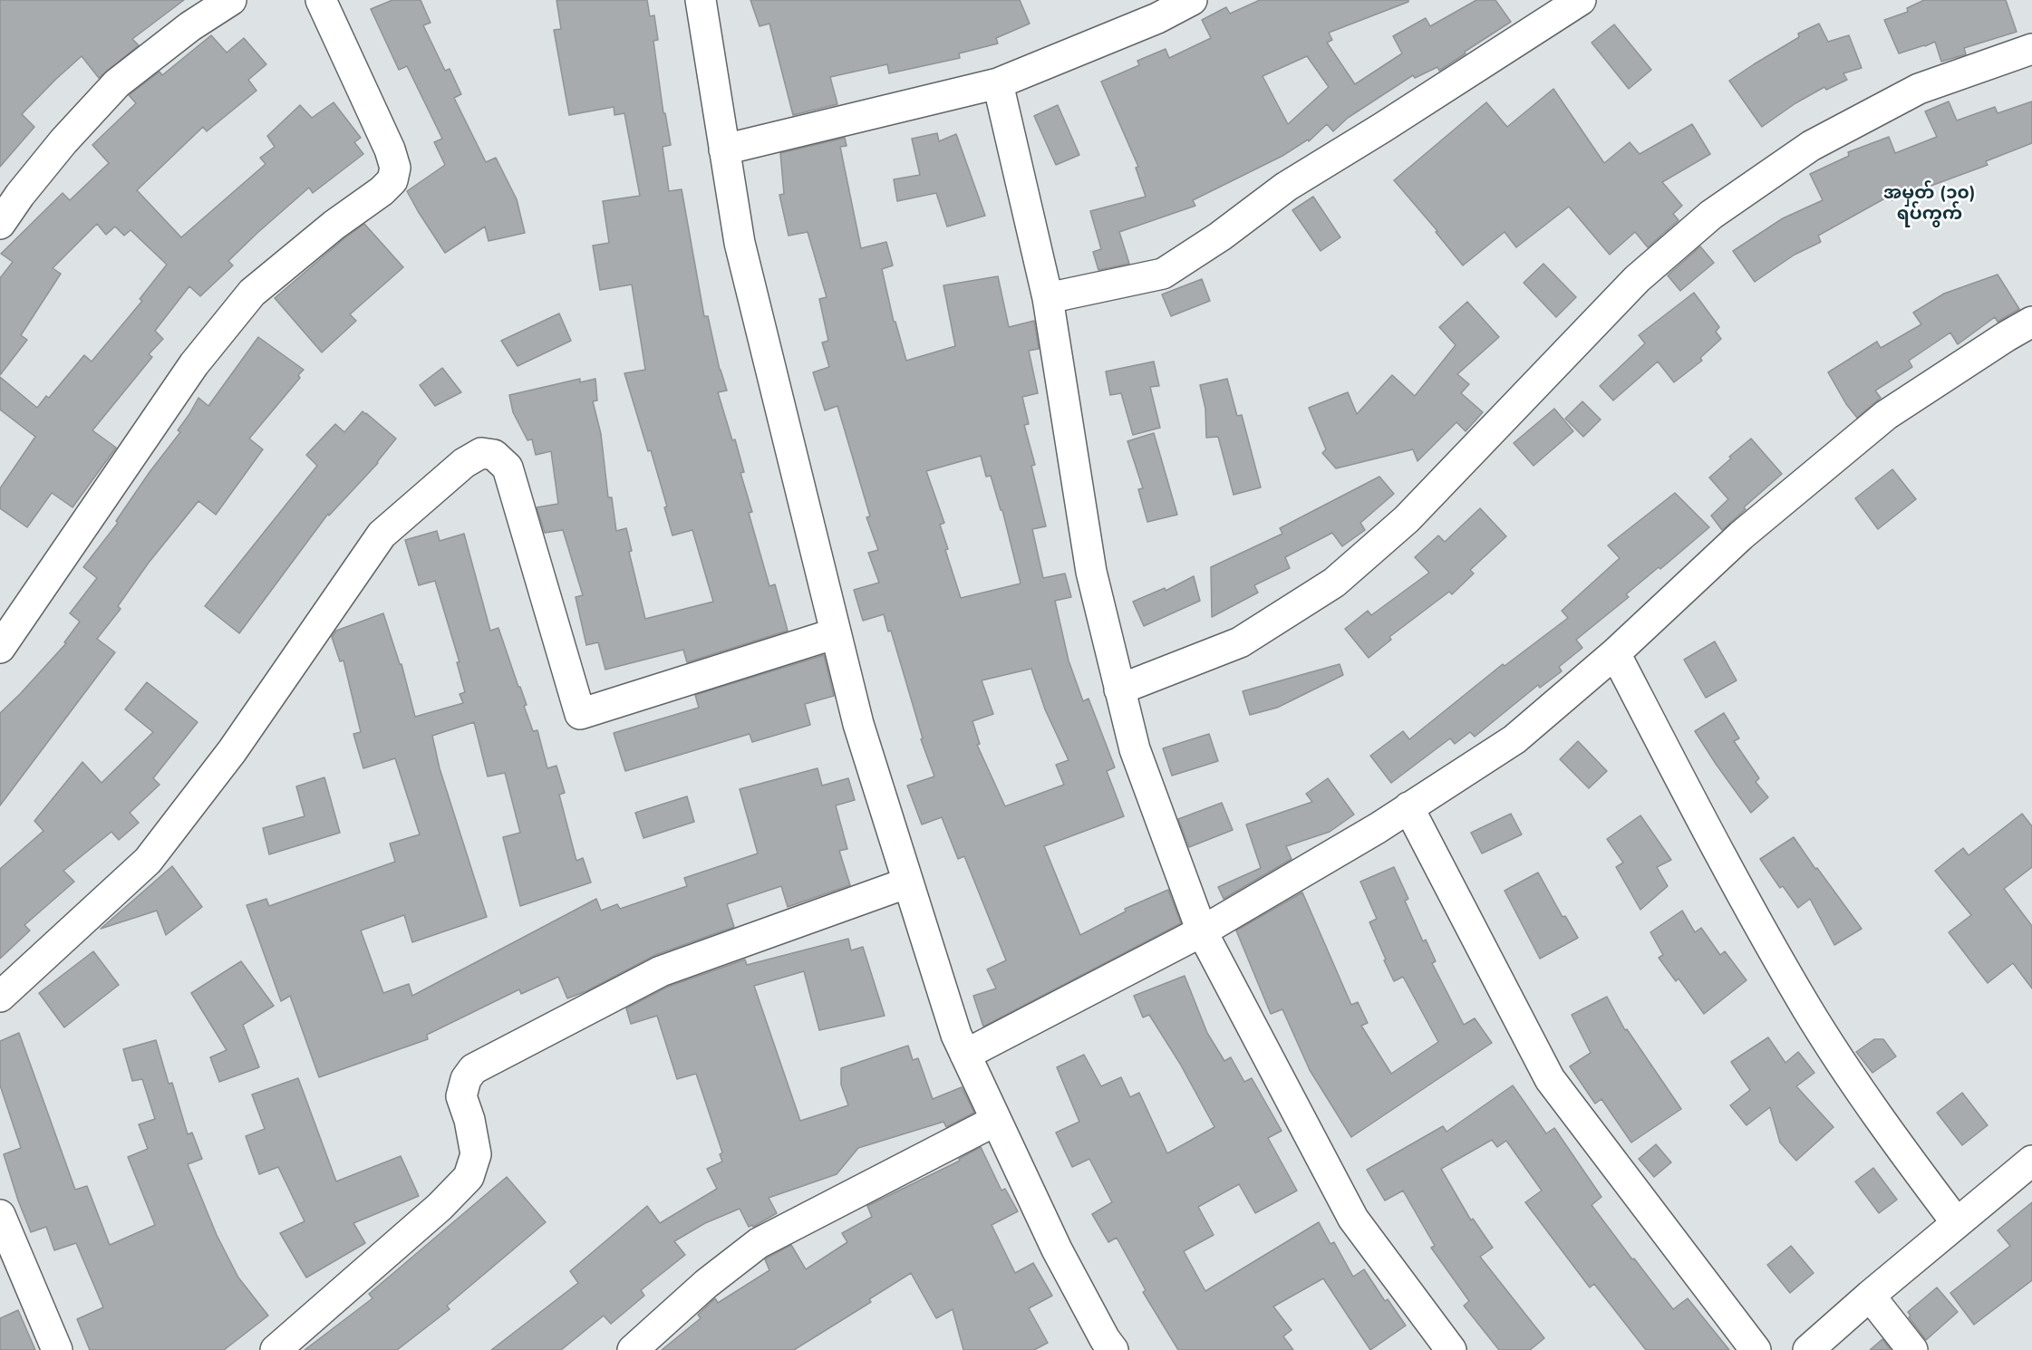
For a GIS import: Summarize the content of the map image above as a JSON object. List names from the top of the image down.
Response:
{
  "districts": ["အမှတ် (၁၀) ရပ်ကွက်"]
}
